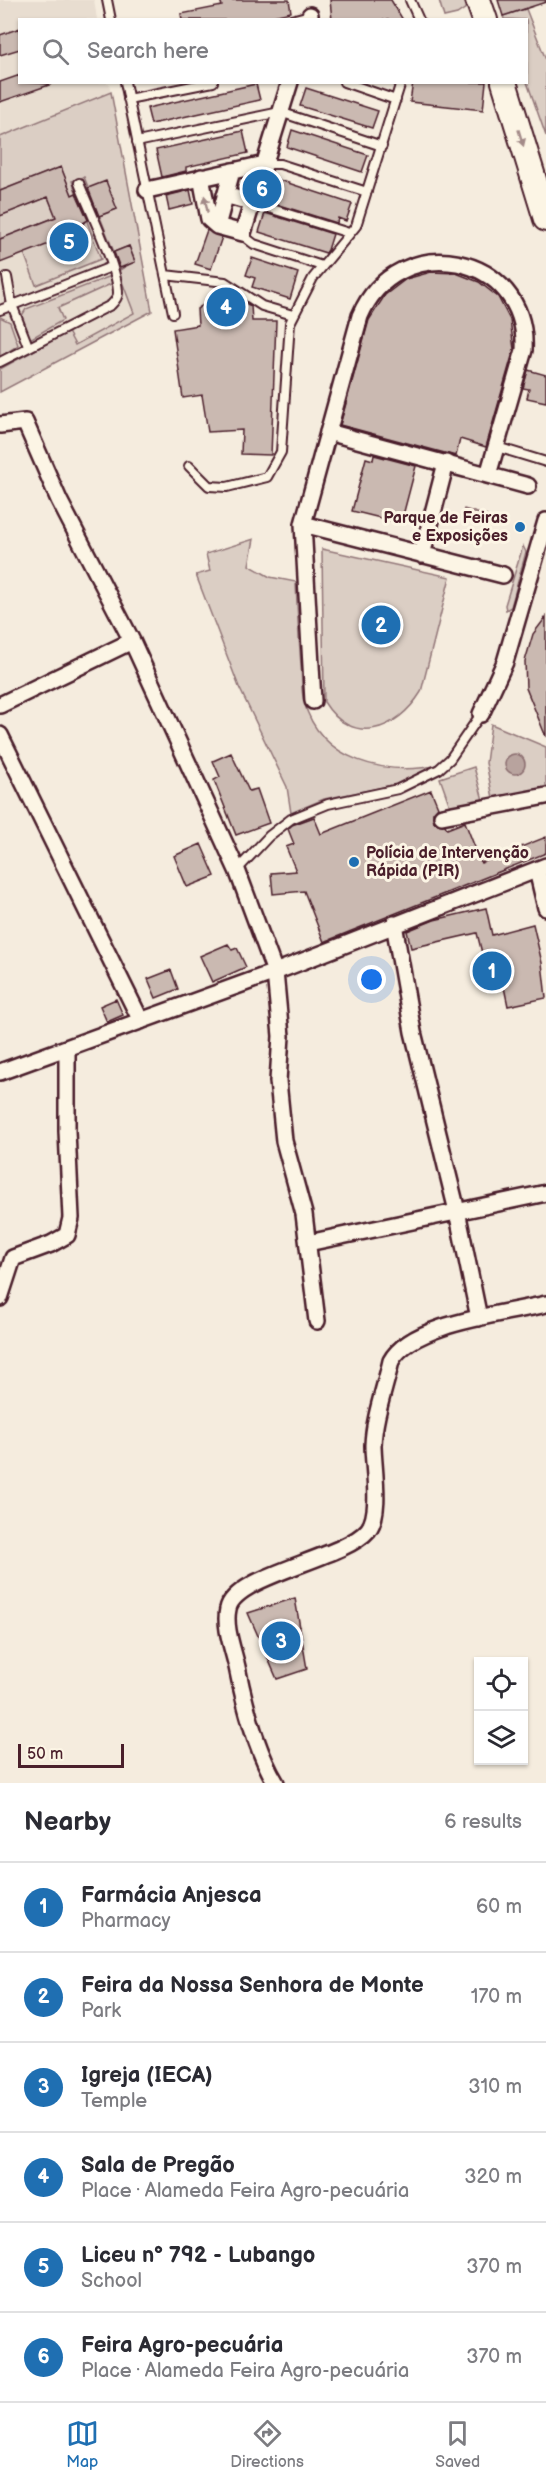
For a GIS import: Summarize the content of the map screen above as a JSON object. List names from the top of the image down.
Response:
{
  "places": ["Parque de Feiras e Exposições", "Polícia de Intervenção Rápida (PIR)"],
  "scale_bar": "50 m",
  "page": {
    "search": "Search here",
    "pins": [
      "6",
      "5",
      "4",
      "2",
      "1",
      "3"
    ],
    "scale": "50 m",
    "heading": ["Nearby", "6 results"],
    "list": [
      {
        "mark": "1",
        "name": "Farmácia Anjesca",
        "note": "Pharmacy",
        "value": "60 m"
      },
      {
        "mark": "2",
        "name": "Feira da Nossa Senhora de Monte",
        "note": "Park",
        "value": "170 m"
      },
      {
        "mark": "3",
        "name": "Igreja (IECA)",
        "note": "Temple",
        "value": "310 m"
      },
      {
        "mark": "4",
        "name": "Sala de Pregão",
        "note": "Place · Alameda Feira Agro-pecuária",
        "value": "320 m"
      },
      {
        "mark": "5",
        "name": "Liceu nº 792 - Lubango",
        "note": "School",
        "value": "370 m"
      },
      {
        "mark": "6",
        "name": "Feira Agro-pecuária",
        "note": "Place · Alameda Feira Agro-pecuária",
        "value": "370 m"
      }
    ],
    "nav": ["Map", "Directions", "Saved"]
  }
}
